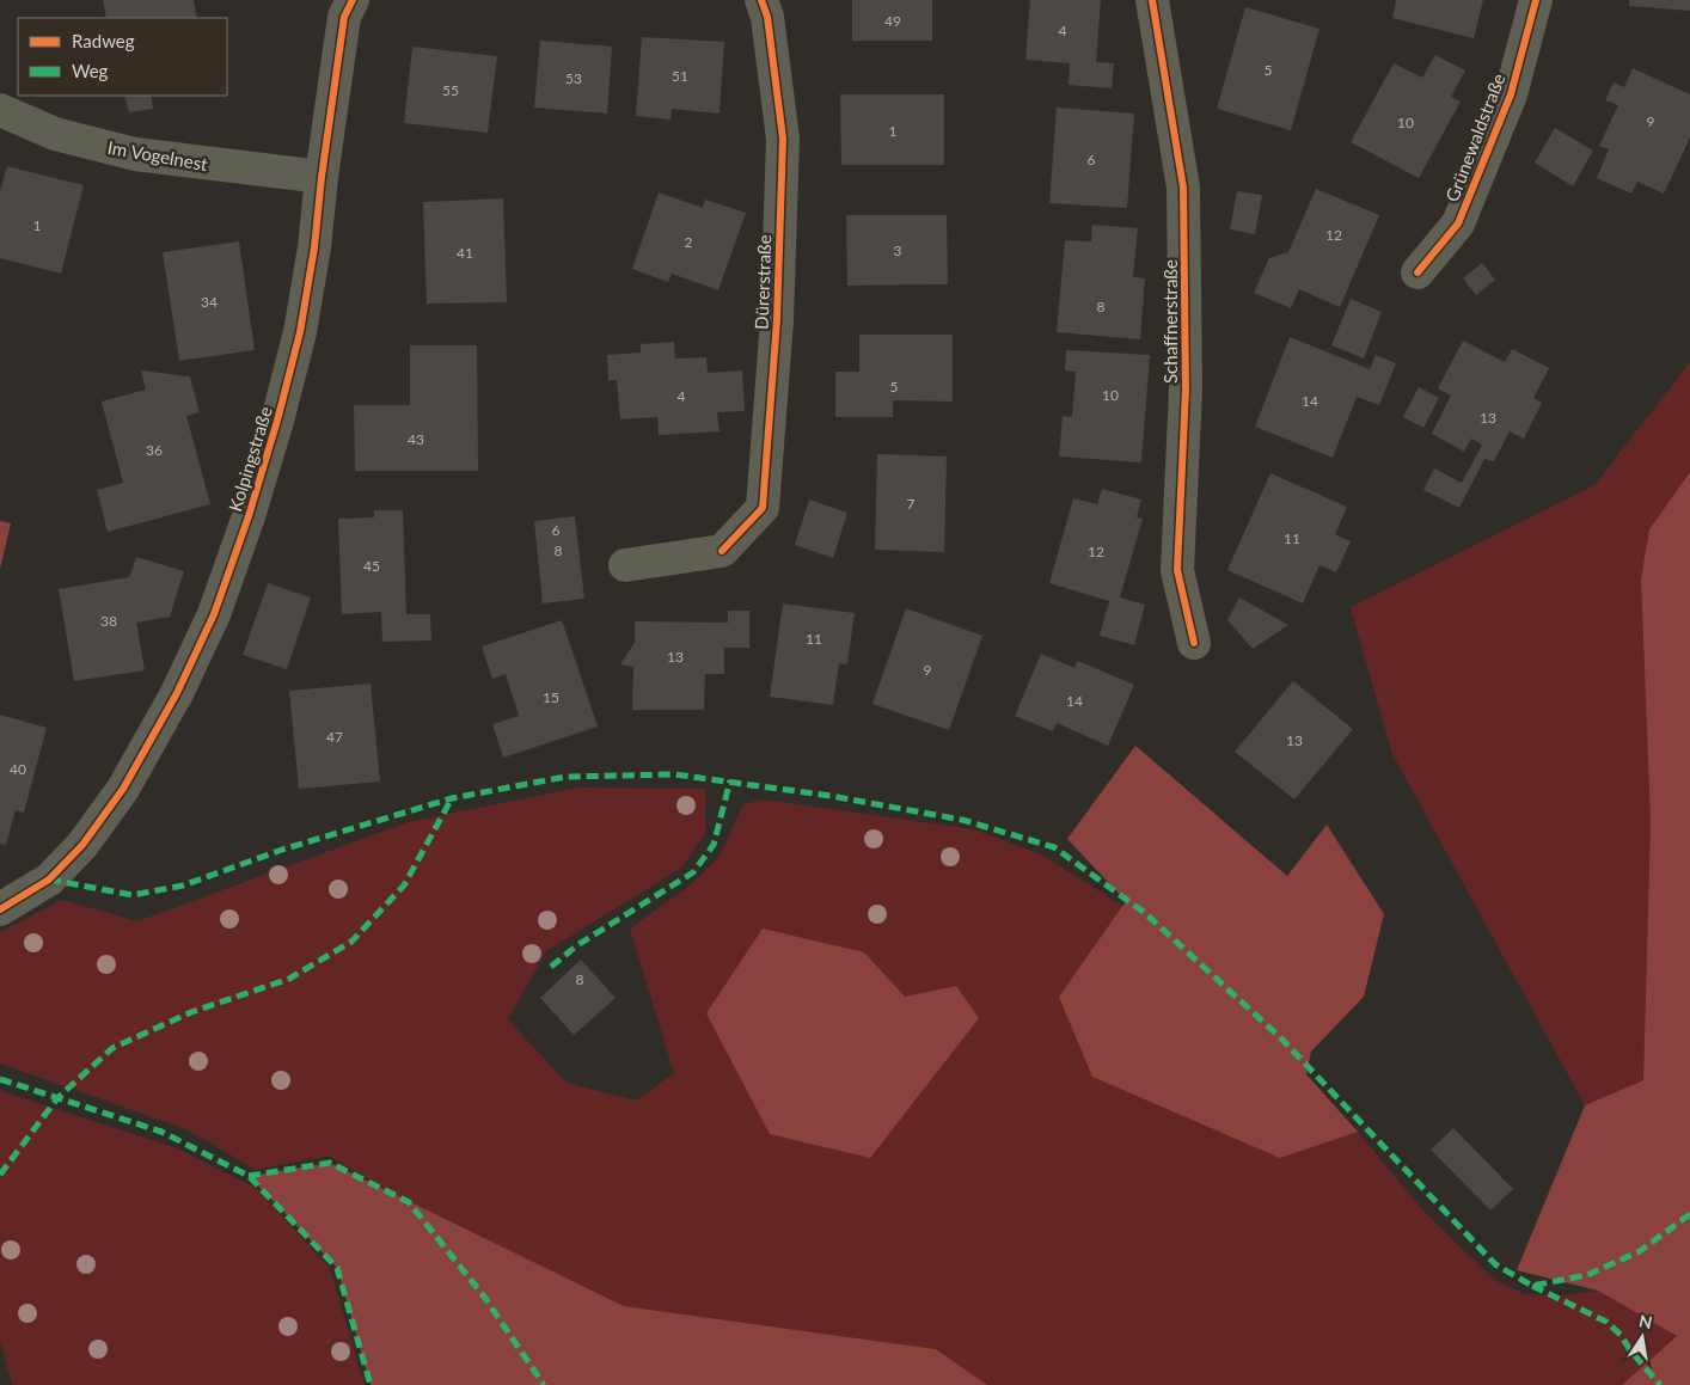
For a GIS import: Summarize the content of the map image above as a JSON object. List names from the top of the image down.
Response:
{
  "streets": {
    "street": [
      "Grünewaldstraße",
      "Im Vogelnest",
      "Dürerstraße",
      "Schaffnerstraße",
      "Kolpingstraße"
    ]
  },
  "crossings": [
    ["Im Vogelnest", "Kolpingstraße"]
  ],
  "house_numbers": [
    "49",
    "4",
    "5",
    "51",
    "53",
    "55",
    "9",
    "10",
    "1",
    "6",
    "1",
    "12",
    "2",
    "3",
    "41",
    "34",
    "8",
    "5",
    "10",
    "4",
    "14",
    "13",
    "43",
    "36",
    "7",
    "6",
    "11",
    "8",
    "12",
    "45",
    "38",
    "11",
    "13",
    "9",
    "15",
    "14",
    "47",
    "13",
    "40",
    "8"
  ],
  "legend": ["Radweg", "Weg"],
  "north": "top"
}
